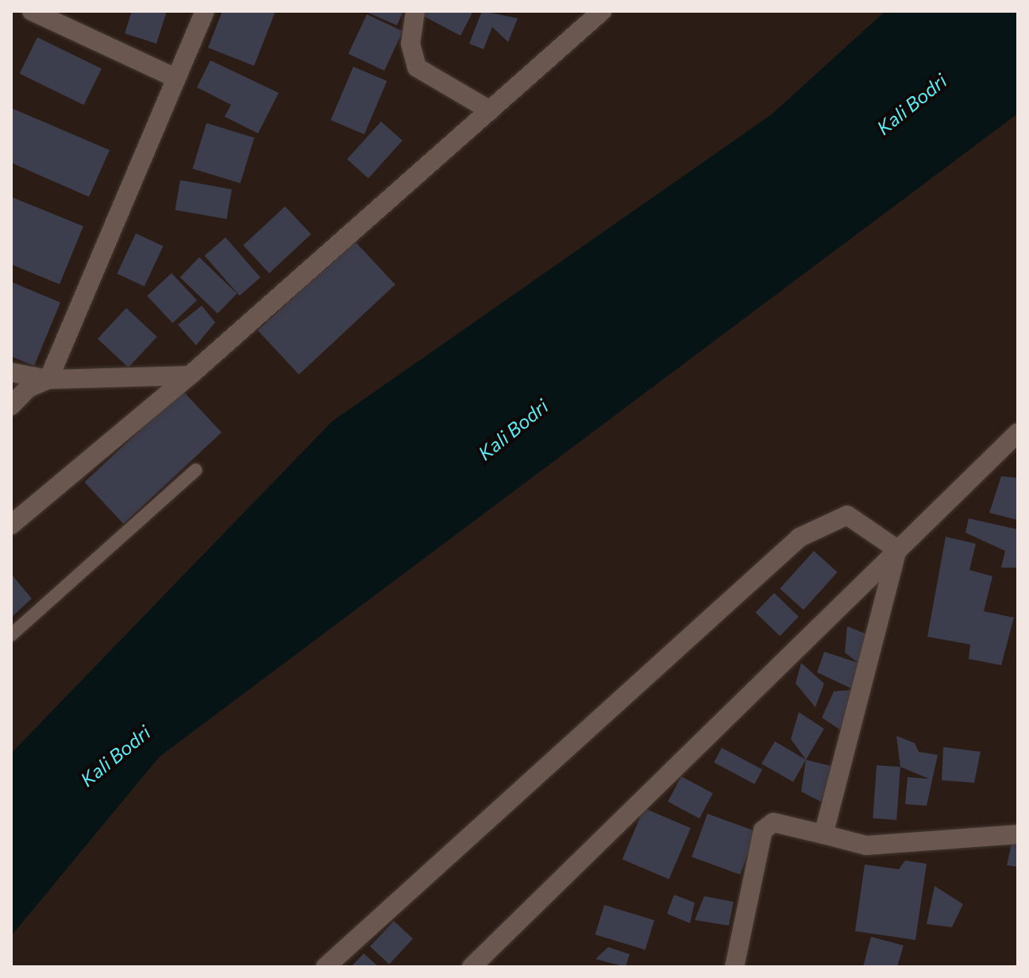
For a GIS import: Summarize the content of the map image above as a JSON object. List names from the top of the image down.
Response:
{
  "water": ["Kali Bodri"]
}
